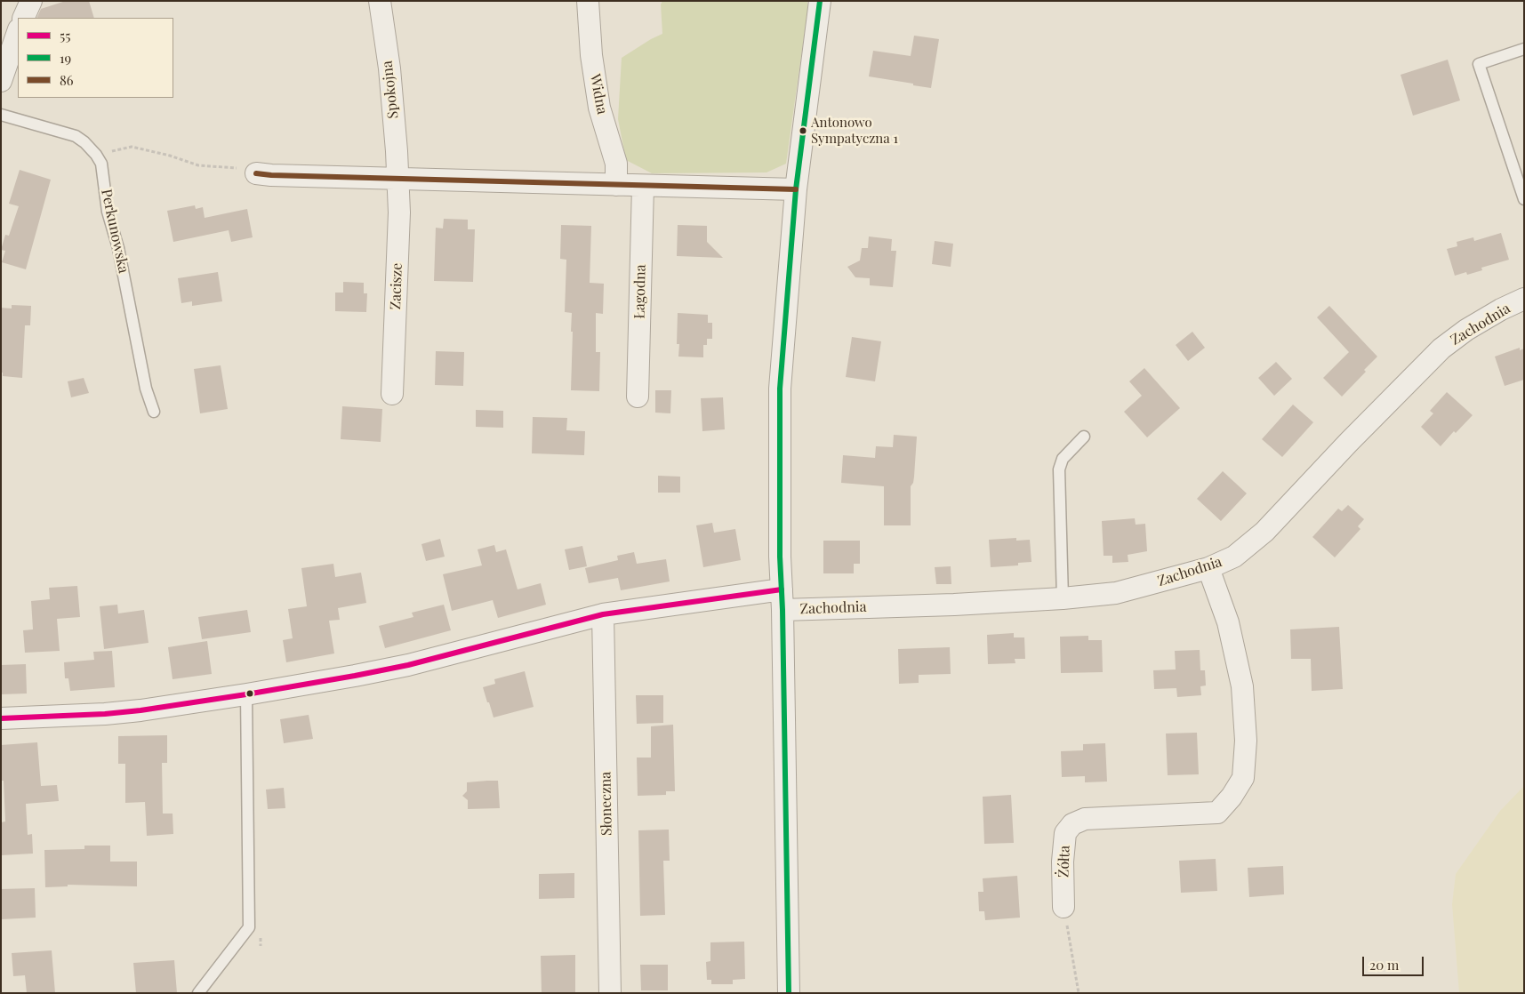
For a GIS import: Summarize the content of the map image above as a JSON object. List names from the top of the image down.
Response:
{
  "streets": {
    "street": [
      "Spokojna",
      "Widna",
      "Zacisze",
      "Łagodna",
      "Zachodnia",
      "Słoneczna",
      "Żółta"
    ],
    "lane": ["Perkunowska"]
  },
  "crossings": [
    ["Spokojna", "Zacisze"],
    ["Zachodnia", "Słoneczna"],
    ["Zachodnia", "Żółta"]
  ],
  "places": ["Antonowo Sympatyczna 1"],
  "lines": ["transit line 19", "transit line 86", "transit line 55"],
  "legend": ["55", "19", "86"],
  "scale_bar": "20 m"
}
